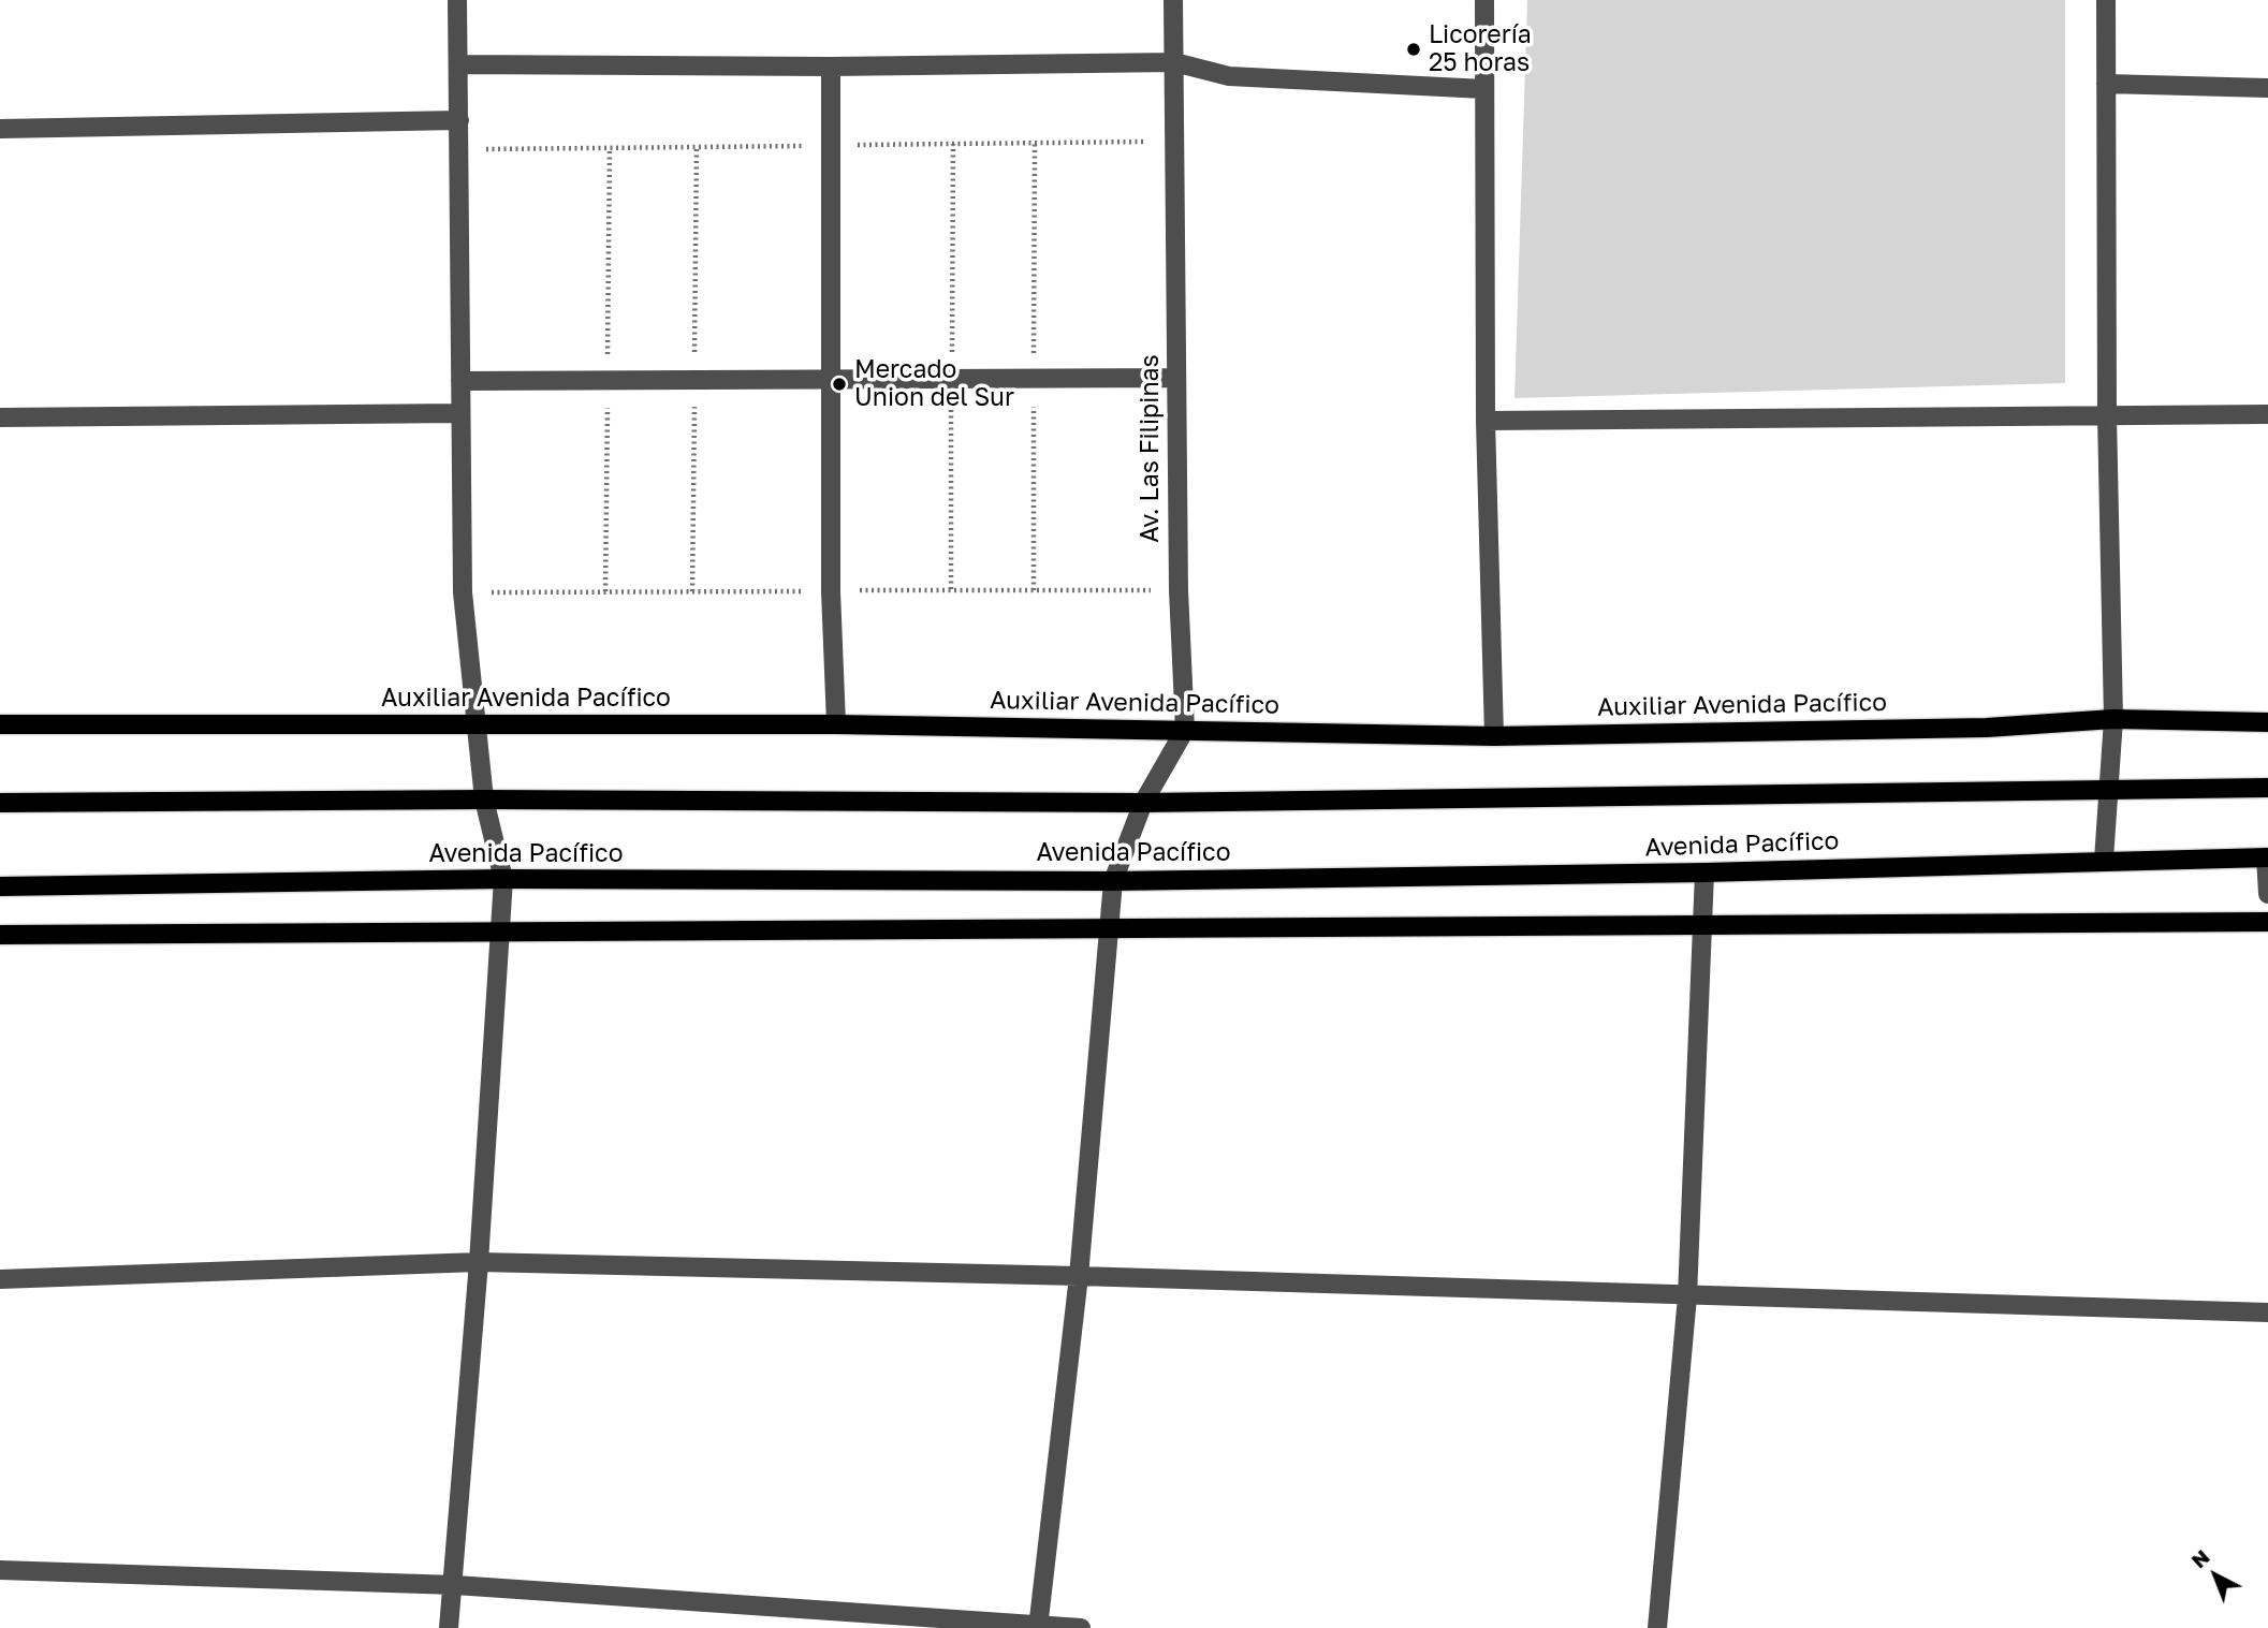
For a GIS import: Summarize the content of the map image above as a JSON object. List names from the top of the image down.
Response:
{
  "streets": {
    "main road": ["Auxiliar Avenida Pacífico", "Avenida Pacífico"],
    "street": ["Av. Las Filipinas"]
  },
  "crossings": [
    ["Av. Las Filipinas", "Auxiliar Avenida Pacífico"]
  ],
  "places": ["Licorería 25 horas", "Mercado Union del Sur"],
  "north": "top left"
}
